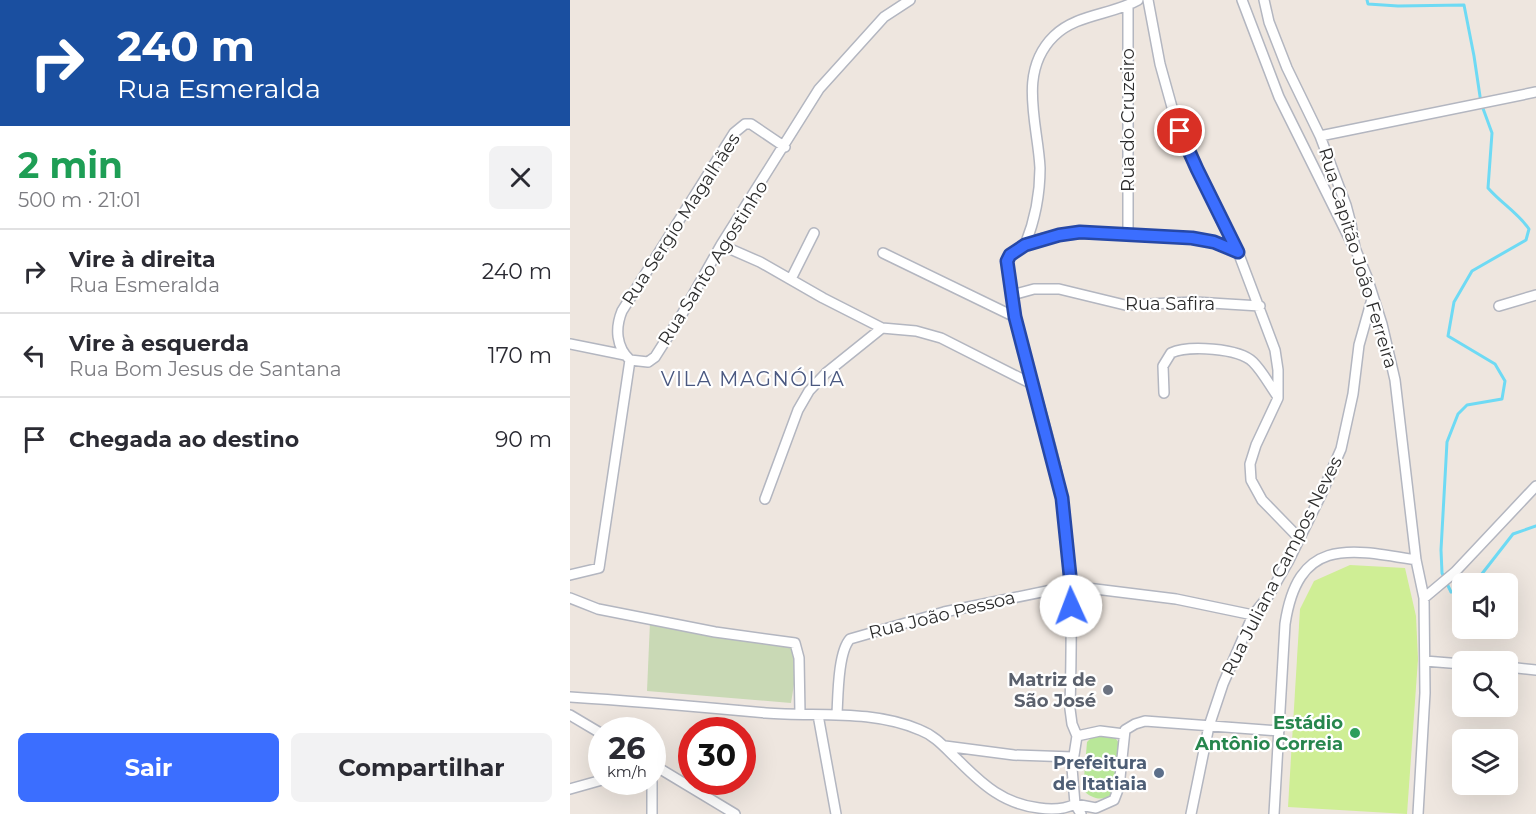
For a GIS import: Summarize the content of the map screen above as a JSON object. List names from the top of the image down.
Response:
{
  "streets": {
    "street": [
      "Rua do Cruzeiro",
      "Rua Sergio Magalhães",
      "Rua Capitão João Ferreira",
      "Rua Santo Agostinho",
      "Rua Safira",
      "Rua Juliana Campos Neves",
      "Rua João Pessoa"
    ]
  },
  "crossings": [
    ["Rua Sergio Magalhães", "Rua Santo Agostinho"],
    ["Rua Capitão João Ferreira", "Rua Juliana Campos Neves"],
    ["Rua Juliana Campos Neves", "Rua João Pessoa"]
  ],
  "districts": ["VILA MAGNÓLIA"],
  "places": ["Matriz de São José", "Estádio Antônio Correia", "Prefeitura de Itatiaia"],
  "page": {
    "turn": ["240 m", "Rua Esmeralda"],
    "heading": ["2 min", "500 m · 21:01"],
    "list": [
      {
        "name": "Vire à direita",
        "note": "Rua Esmeralda",
        "value": "240 m"
      },
      {
        "name": "Vire à esquerda",
        "note": "Rua Bom Jesus de Santana",
        "value": "170 m"
      },
      {
        "name": "Chegada ao destino",
        "value": "90 m"
      }
    ],
    "speed": "26 km/h",
    "limit": "30",
    "buttons": ["Sair", "Compartilhar"]
  }
}
